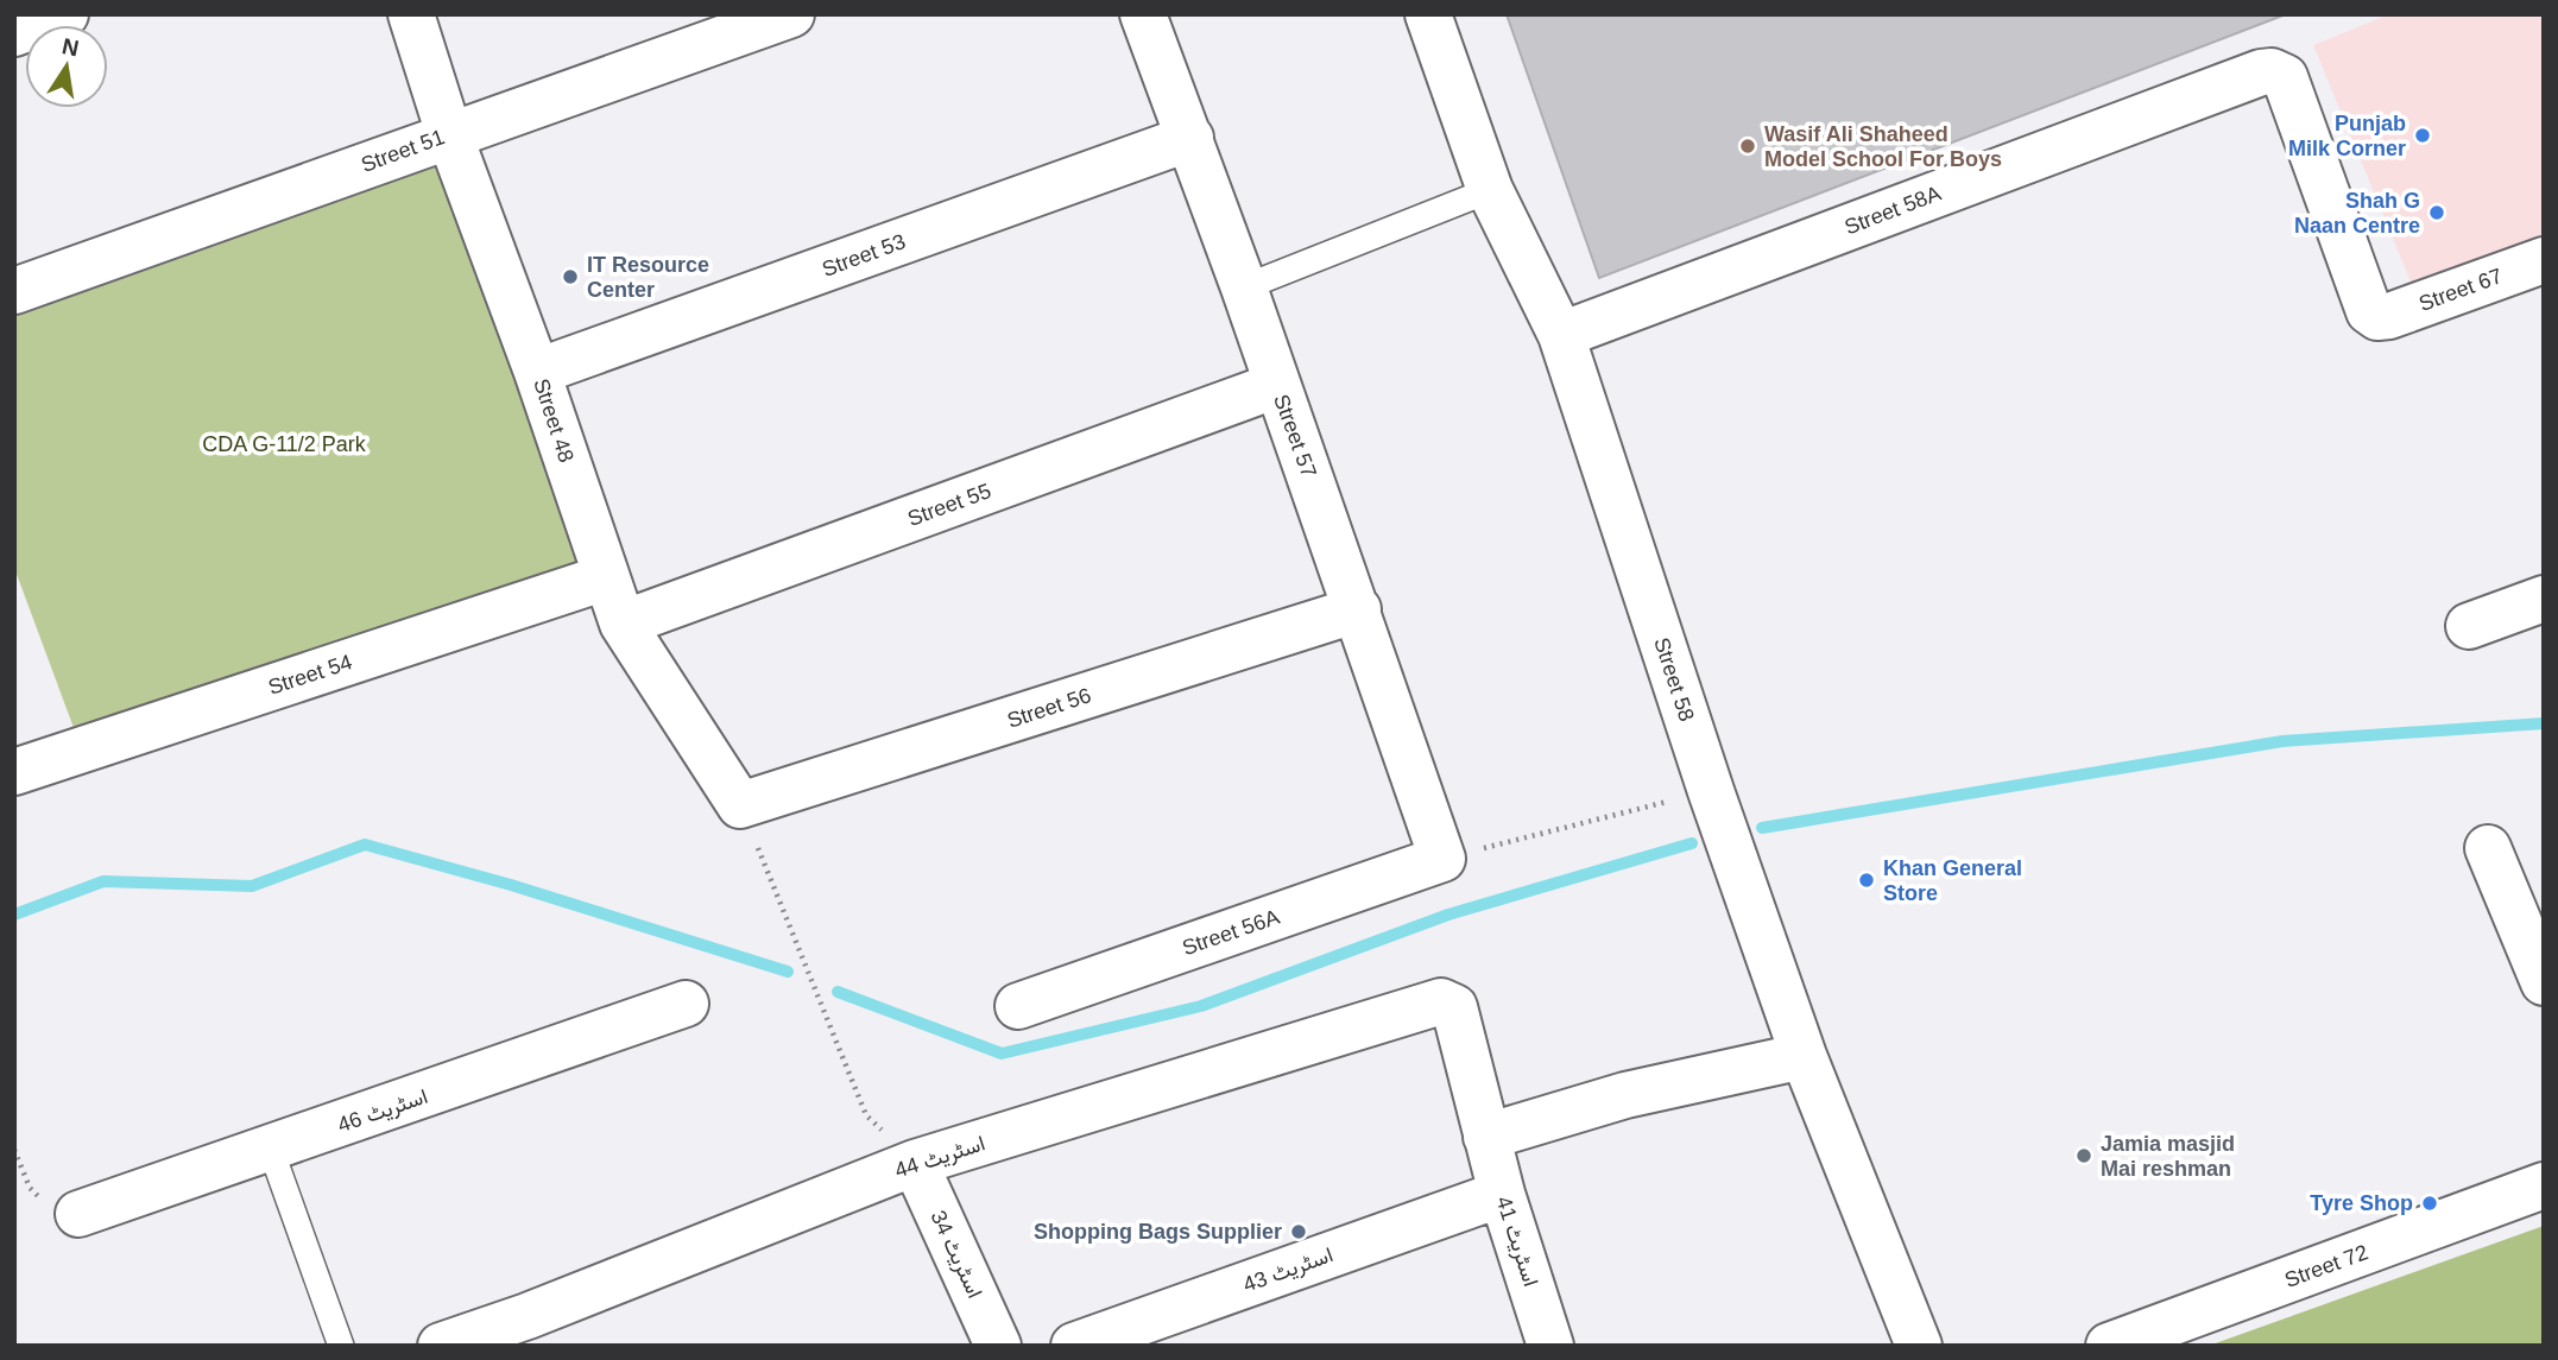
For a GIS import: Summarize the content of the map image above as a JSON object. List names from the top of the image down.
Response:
{
  "streets": {
    "street": [
      "Street 51",
      "Street 58A",
      "Street 53",
      "Street 67",
      "Street 48",
      "Street 57",
      "Street 55",
      "Street 54",
      "Street 58",
      "Street 56",
      "Street 56A",
      "اسٹریٹ 46",
      "اسٹریٹ 44",
      "اسٹریٹ 41",
      "اسٹریٹ 34",
      "Street 72",
      "اسٹریٹ 43"
    ]
  },
  "crossings": [
    ["Street 51", "Street 48"],
    ["Street 58A", "Street 67"],
    ["Street 58A", "Street 58"],
    ["Street 53", "Street 48"],
    ["Street 53", "Street 57"],
    ["Street 48", "Street 55"],
    ["Street 48", "Street 54"],
    ["Street 48", "Street 56"],
    ["Street 57", "Street 55"],
    ["Street 57", "Street 56"],
    ["Street 57", "Street 56A"],
    ["اسٹریٹ 44", "اسٹریٹ 41"],
    ["اسٹریٹ 44", "اسٹریٹ 34"],
    ["اسٹریٹ 41", "اسٹریٹ 43"]
  ],
  "parks": ["CDA G-11/2 Park"],
  "places": [
    "Punjab Milk Corner",
    "Wasif Ali Shaheed Model School For Boys",
    "Shah G Naan Centre",
    "IT Resource Center",
    "Khan General Store",
    "Jamia masjid Mai reshman",
    "Tyre Shop",
    "Shopping Bags Supplier"
  ],
  "north": "top"
}
